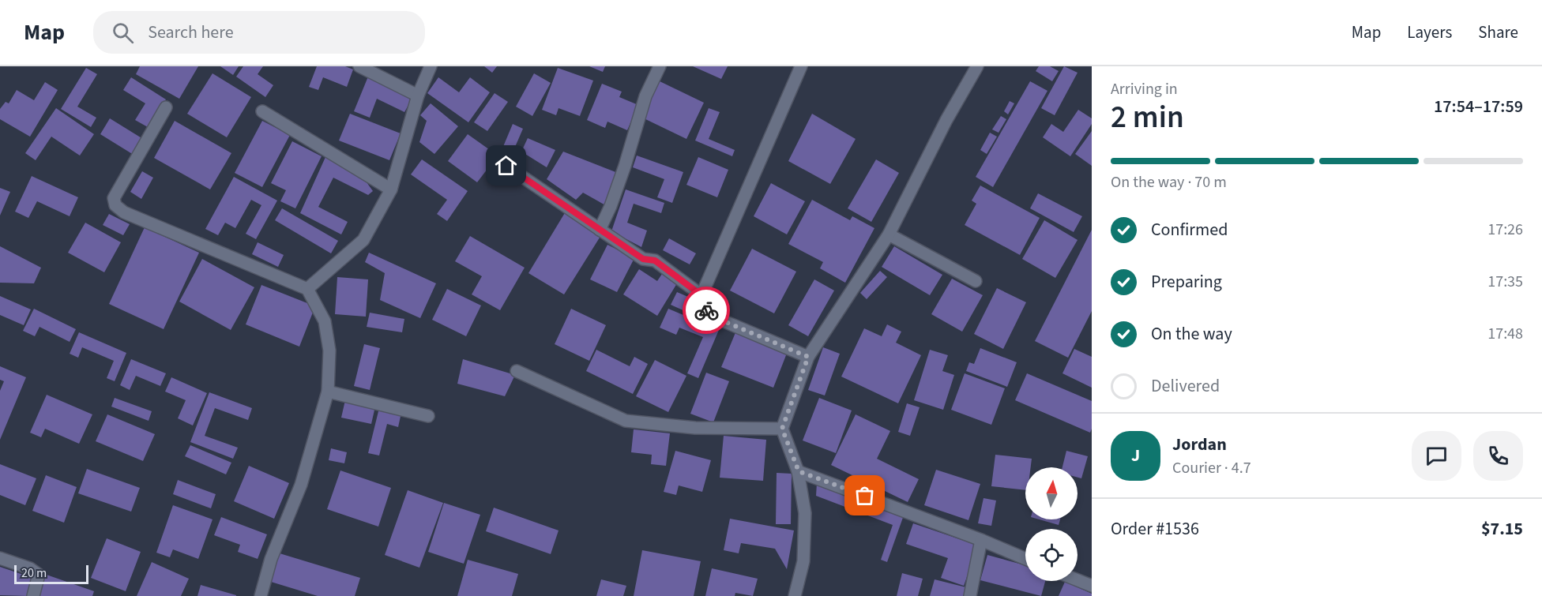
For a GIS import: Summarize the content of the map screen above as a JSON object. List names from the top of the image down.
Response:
{
  "scale_bar": "20 m",
  "north": "top",
  "page": {
    "header": "Map",
    "search": "Search here",
    "nav": ["Map", "Layers", "Share"],
    "heading": ["2 min", "Arriving in", "17:54–17:59"],
    "panel": [
      "Jordan",
      "Courier · 4.7",
      "Order #1536",
      "$7.15"
    ],
    "bar": "On the way · 70 m",
    "list": [
      ["Confirmed", "17:26"],
      ["Preparing", "17:35"],
      ["On the way", "17:48"],
      "Delivered"
    ],
    "round": "J",
    "scale": "20 m"
  }
}
